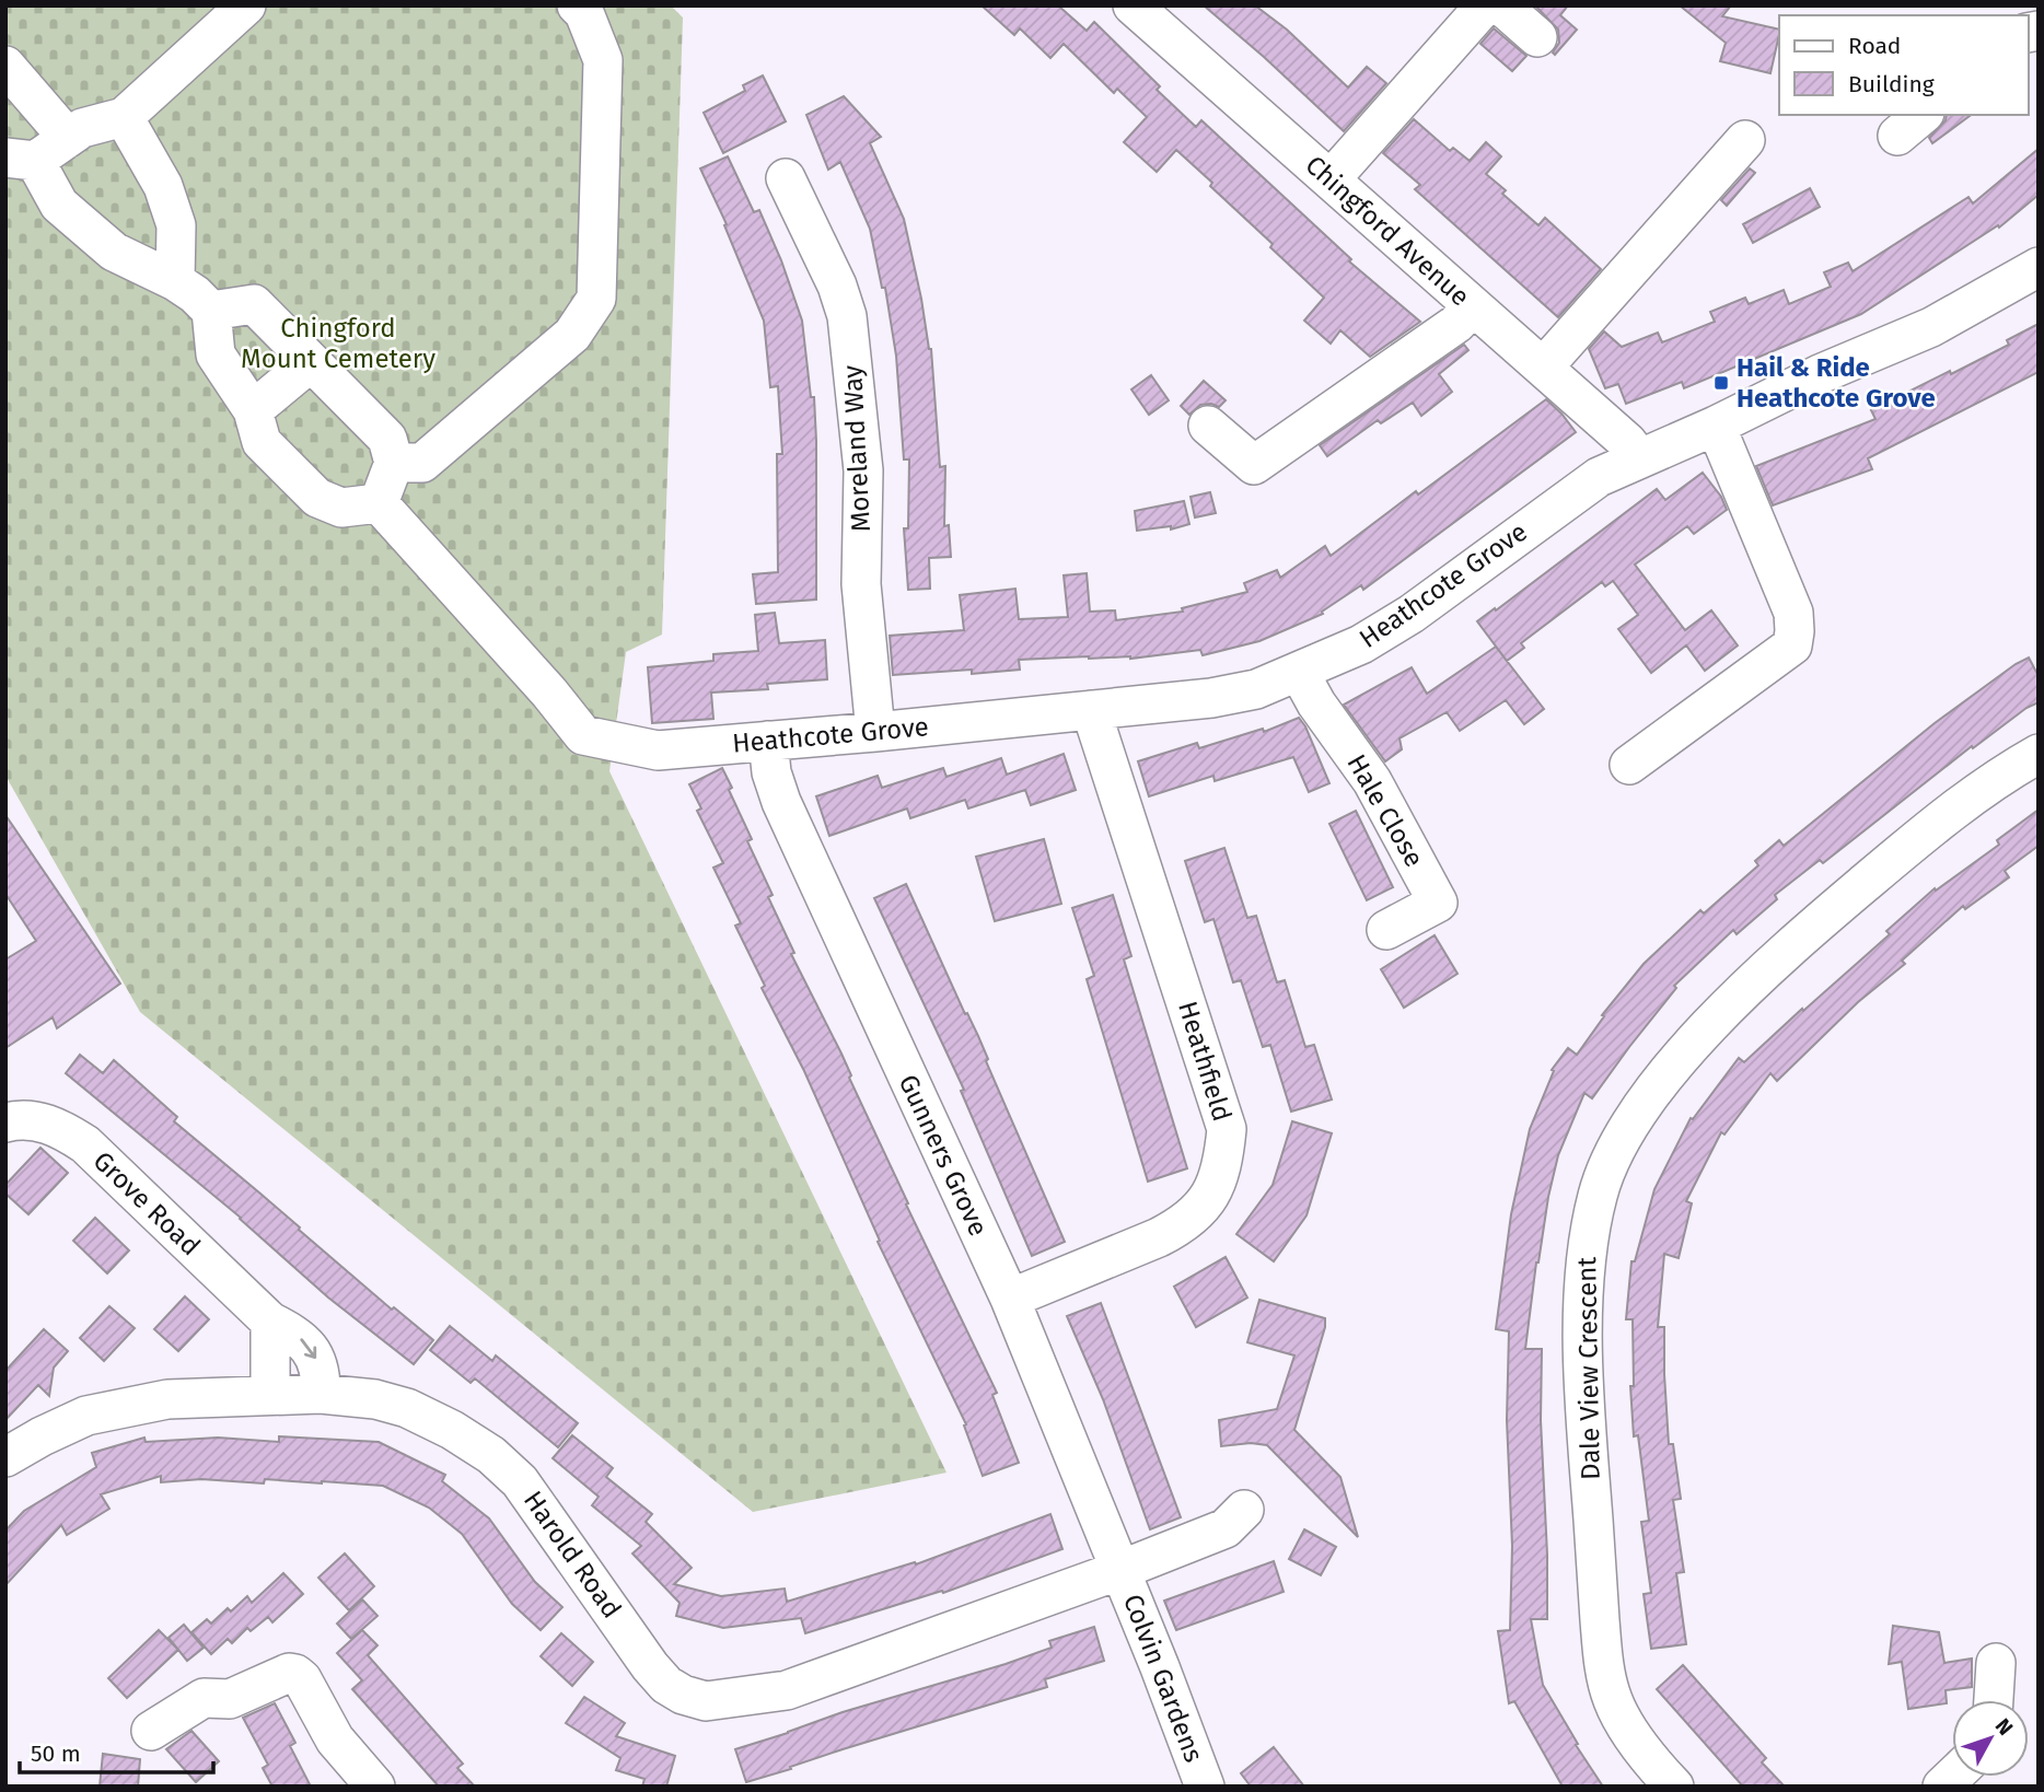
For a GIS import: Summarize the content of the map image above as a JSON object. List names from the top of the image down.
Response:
{
  "streets": {
    "street": [
      "Chingford Avenue",
      "Moreland Way",
      "Heathcote Grove",
      "Hale Close",
      "Heathfield",
      "Gunners Grove",
      "Grove Road",
      "Dale View Crescent",
      "Harold Road",
      "Colvin Gardens"
    ]
  },
  "crossings": [
    ["Chingford Avenue", "Heathcote Grove"],
    ["Moreland Way", "Heathcote Grove"],
    ["Heathcote Grove", "Hale Close"],
    ["Heathcote Grove", "Heathfield"],
    ["Heathcote Grove", "Gunners Grove"],
    ["Heathfield", "Gunners Grove"],
    ["Gunners Grove", "Harold Road"],
    ["Gunners Grove", "Colvin Gardens"],
    ["Grove Road", "Harold Road"],
    ["Harold Road", "Colvin Gardens"]
  ],
  "parks": ["Chingford Mount Cemetery"],
  "places": {
    "transit": ["Hail & Ride Heathcote Grove"]
  },
  "legend": ["Road", "Building"],
  "scale_bar": "50 m",
  "north": "top right"
}
